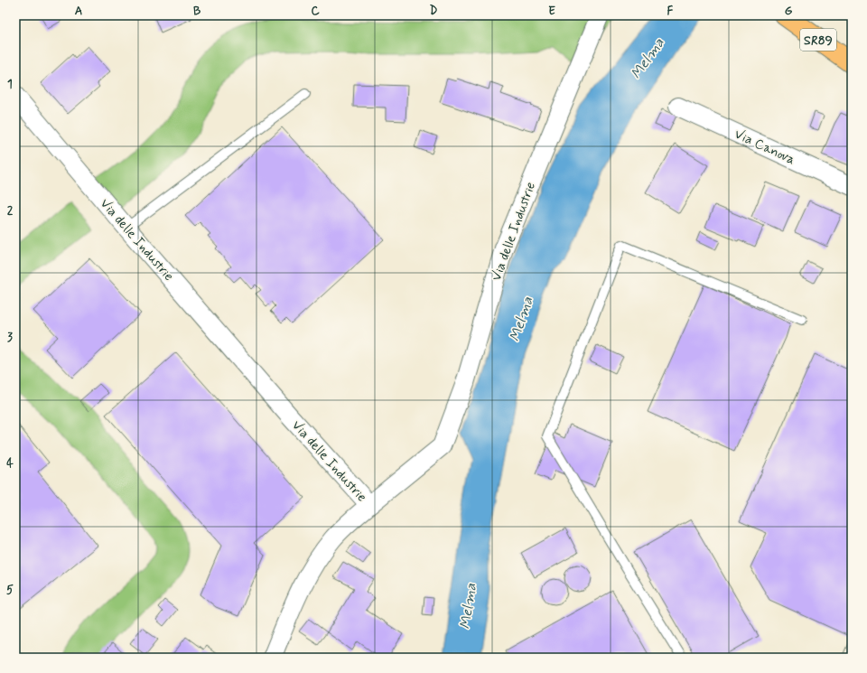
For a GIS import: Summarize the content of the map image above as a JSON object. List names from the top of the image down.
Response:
{
  "streets": {
    "highway": ["SR89"],
    "street": ["Via Canova", "Via delle Industrie"]
  },
  "water": ["Melma"],
  "grid": {
    "columns": [
      "A",
      "B",
      "C",
      "D",
      "E",
      "F",
      "G"
    ],
    "rows": [
      "1",
      "2",
      "3",
      "4",
      "5"
    ]
  }
}
